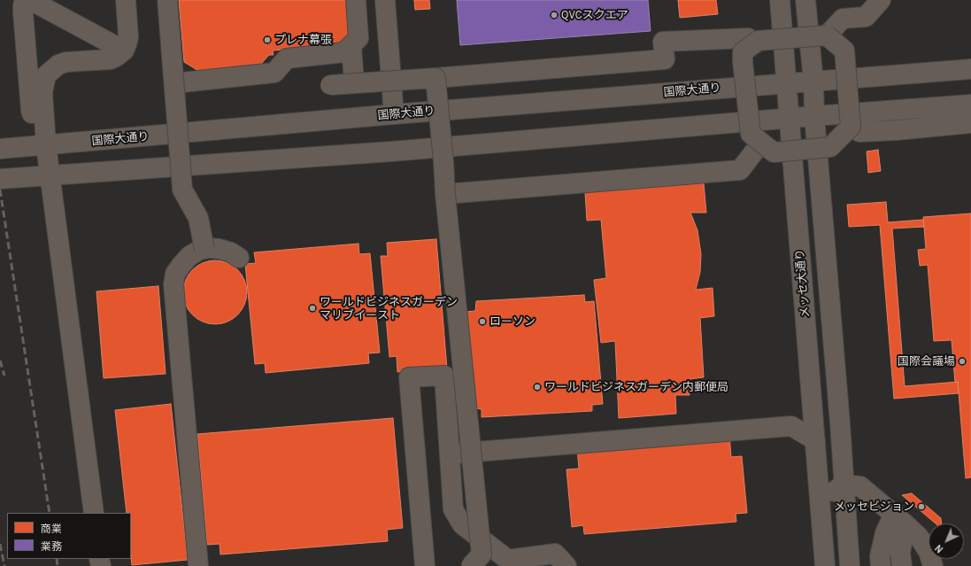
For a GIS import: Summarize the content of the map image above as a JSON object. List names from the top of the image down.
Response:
{
  "streets": {
    "street": ["国際大通り", "メッセ大通り"]
  },
  "crossings": [
    ["国際大通り", "メッセ大通り"]
  ],
  "places": [
    "QVCスクエア",
    "プレナ幕張",
    "ワールドビジネスガーデン マリブイースト",
    "ローソン",
    "国際会議場",
    "ワールドビジネスガーデン内郵便局",
    "メッセビジョン"
  ],
  "legend": ["商業", "業務"],
  "north": "bottom left"
}
